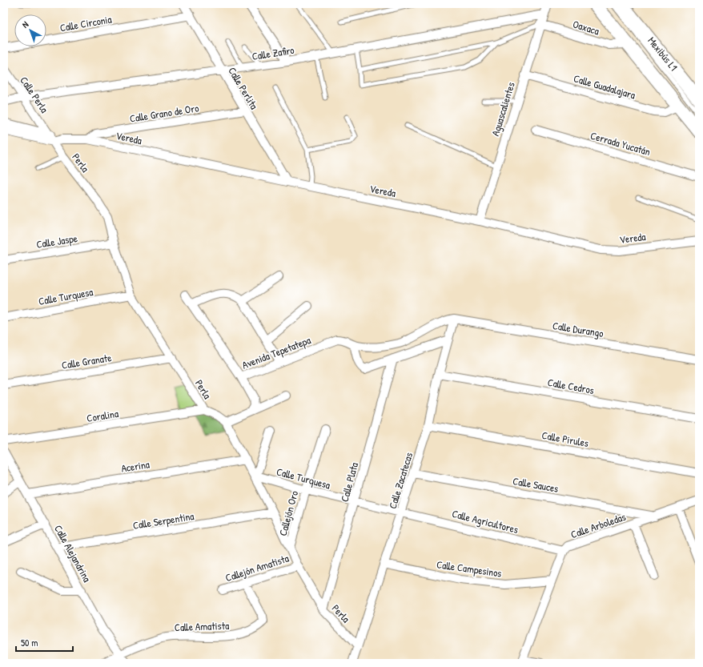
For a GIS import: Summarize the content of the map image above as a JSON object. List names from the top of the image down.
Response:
{
  "streets": {
    "street": [
      "Calle Circonia",
      "Oaxaca",
      "Calle Zafiro",
      "Calle Guadalajara",
      "Calle Perlita",
      "Calle Perla",
      "Aguascalientes",
      "Calle Grano de Oro",
      "Vereda",
      "Cerrada Yucatán",
      "Perla",
      "Calle Jaspe",
      "Calle Turquesa",
      "Calle Durango",
      "Avenida Tepetatepa",
      "Calle Granate",
      "Calle Cedros",
      "Coralina",
      "Calle Pirules",
      "Acerina",
      "Calle Zacatecas",
      "Calle Plata",
      "Calle Sauces",
      "Callejón Oro",
      "Calle Serpentina",
      "Calle Agricultores",
      "Calle Arboledas",
      "Calle Alejandrina",
      "Callejón Amatista",
      "Calle Campesinos",
      "Calle Amatista"
    ],
    "lane": ["Mexibús L1"]
  },
  "crossings": [
    ["Calle Circonia", "Calle Perlita"],
    ["Oaxaca", "Aguascalientes"],
    ["Calle Zafiro", "Calle Perlita"],
    ["Calle Zafiro", "Calle Perla"],
    ["Calle Zafiro", "Aguascalientes"],
    ["Calle Guadalajara", "Aguascalientes"],
    ["Calle Perlita", "Calle Grano de Oro"],
    ["Calle Perlita", "Vereda"],
    ["Calle Perla", "Vereda"],
    ["Calle Perla", "Perla"],
    ["Aguascalientes", "Vereda"],
    ["Calle Grano de Oro", "Vereda"],
    ["Vereda", "Perla"],
    ["Perla", "Calle Jaspe"],
    ["Perla", "Calle Turquesa"],
    ["Perla", "Calle Granate"],
    ["Perla", "Coralina"],
    ["Perla", "Acerina"],
    ["Perla", "Calle Zacatecas"],
    ["Perla", "Calle Plata"],
    ["Perla", "Callejón Oro"],
    ["Perla", "Calle Serpentina"],
    ["Perla", "Callejón Amatista"],
    ["Calle Turquesa", "Calle Zacatecas"],
    ["Calle Turquesa", "Calle Plata"],
    ["Calle Turquesa", "Callejón Oro"],
    ["Calle Turquesa", "Calle Agricultores"],
    ["Calle Durango", "Avenida Tepetatepa"],
    ["Calle Durango", "Calle Zacatecas"],
    ["Avenida Tepetatepa", "Calle Zacatecas"],
    ["Calle Cedros", "Calle Zacatecas"],
    ["Calle Pirules", "Calle Zacatecas"],
    ["Acerina", "Calle Alejandrina"],
    ["Calle Zacatecas", "Calle Sauces"],
    ["Calle Zacatecas", "Calle Agricultores"],
    ["Calle Zacatecas", "Calle Campesinos"],
    ["Calle Sauces", "Calle Arboledas"],
    ["Calle Serpentina", "Calle Alejandrina"],
    ["Calle Agricultores", "Calle Arboledas"],
    ["Calle Arboledas", "Calle Campesinos"],
    ["Calle Alejandrina", "Calle Amatista"],
    ["Callejón Amatista", "Calle Amatista"]
  ],
  "scale_bar": "50 m",
  "north": "top left"
}
